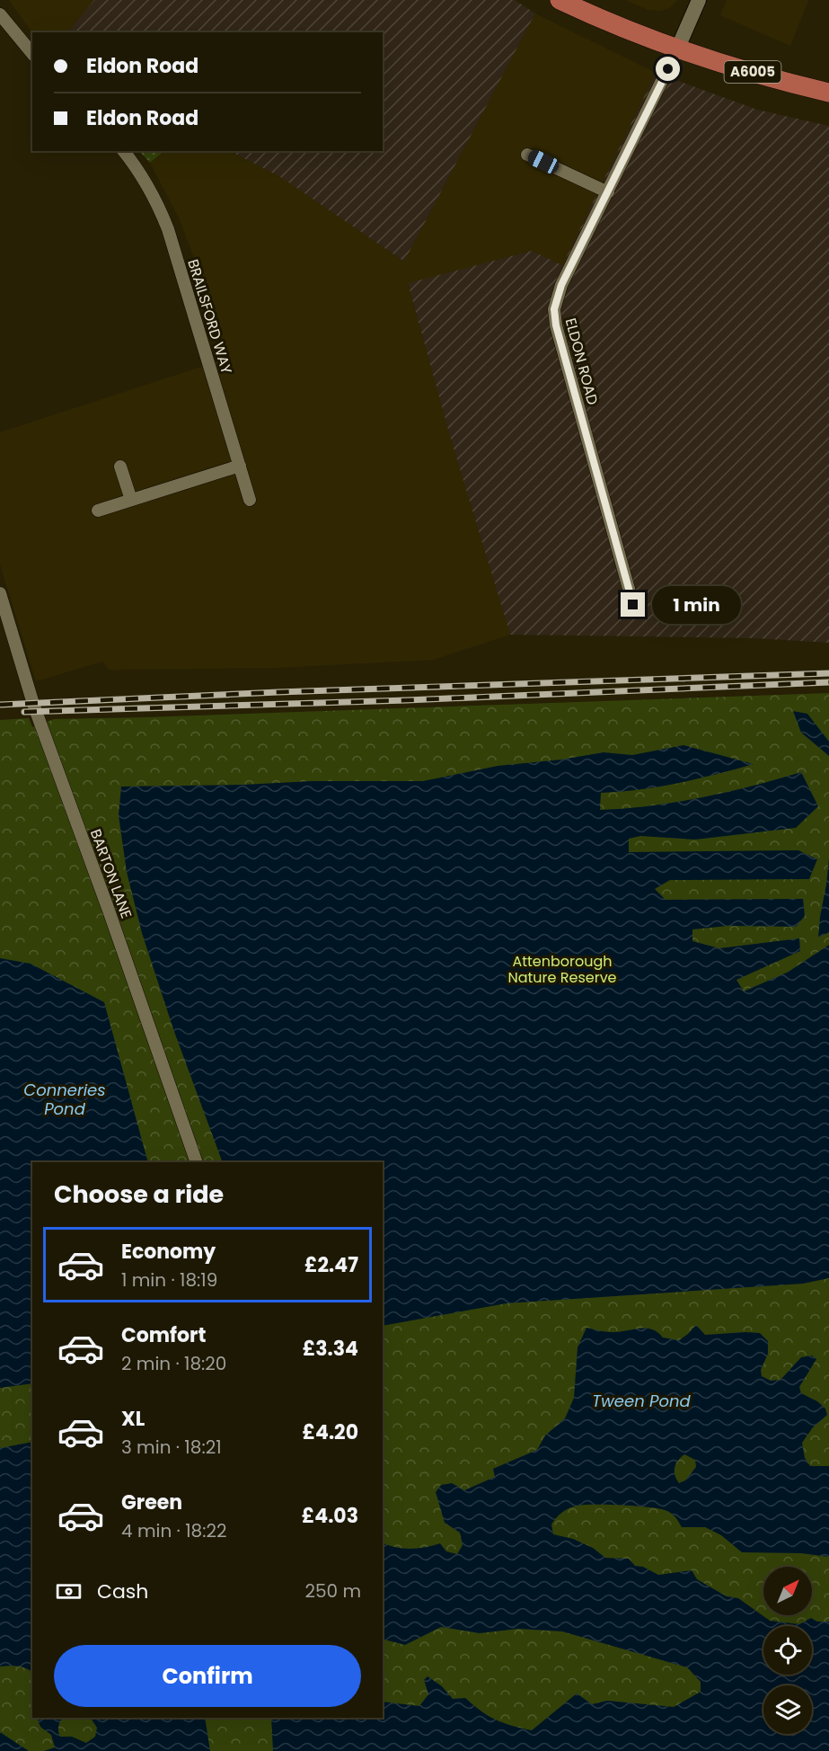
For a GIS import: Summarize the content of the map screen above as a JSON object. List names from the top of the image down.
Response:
{
  "streets": {
    "main road": ["A6005"],
    "street": ["BRAILSFORD WAY", "ELDON ROAD", "BARTON LANE"]
  },
  "crossings": [
    ["A6005", "ELDON ROAD"]
  ],
  "water": ["Conneries Pond", "Tween Pond"],
  "parks": ["Attenborough Nature Reserve"],
  "north": "top right",
  "page": {
    "banner": ["Eldon Road", "Eldon Road"],
    "bubble": "1 min",
    "heading": "Choose a ride",
    "list": [
      {
        "name": "Economy",
        "note": "1 min · 18:19",
        "value": "£2.47"
      },
      {
        "name": "Comfort",
        "note": "2 min · 18:20",
        "value": "£3.34"
      },
      {
        "name": "XL",
        "note": "3 min · 18:21",
        "value": "£4.20"
      },
      {
        "name": "Green",
        "note": "4 min · 18:22",
        "value": "£4.03"
      }
    ],
    "pay": ["Cash", "250 m"],
    "buttons": "Confirm"
  }
}
